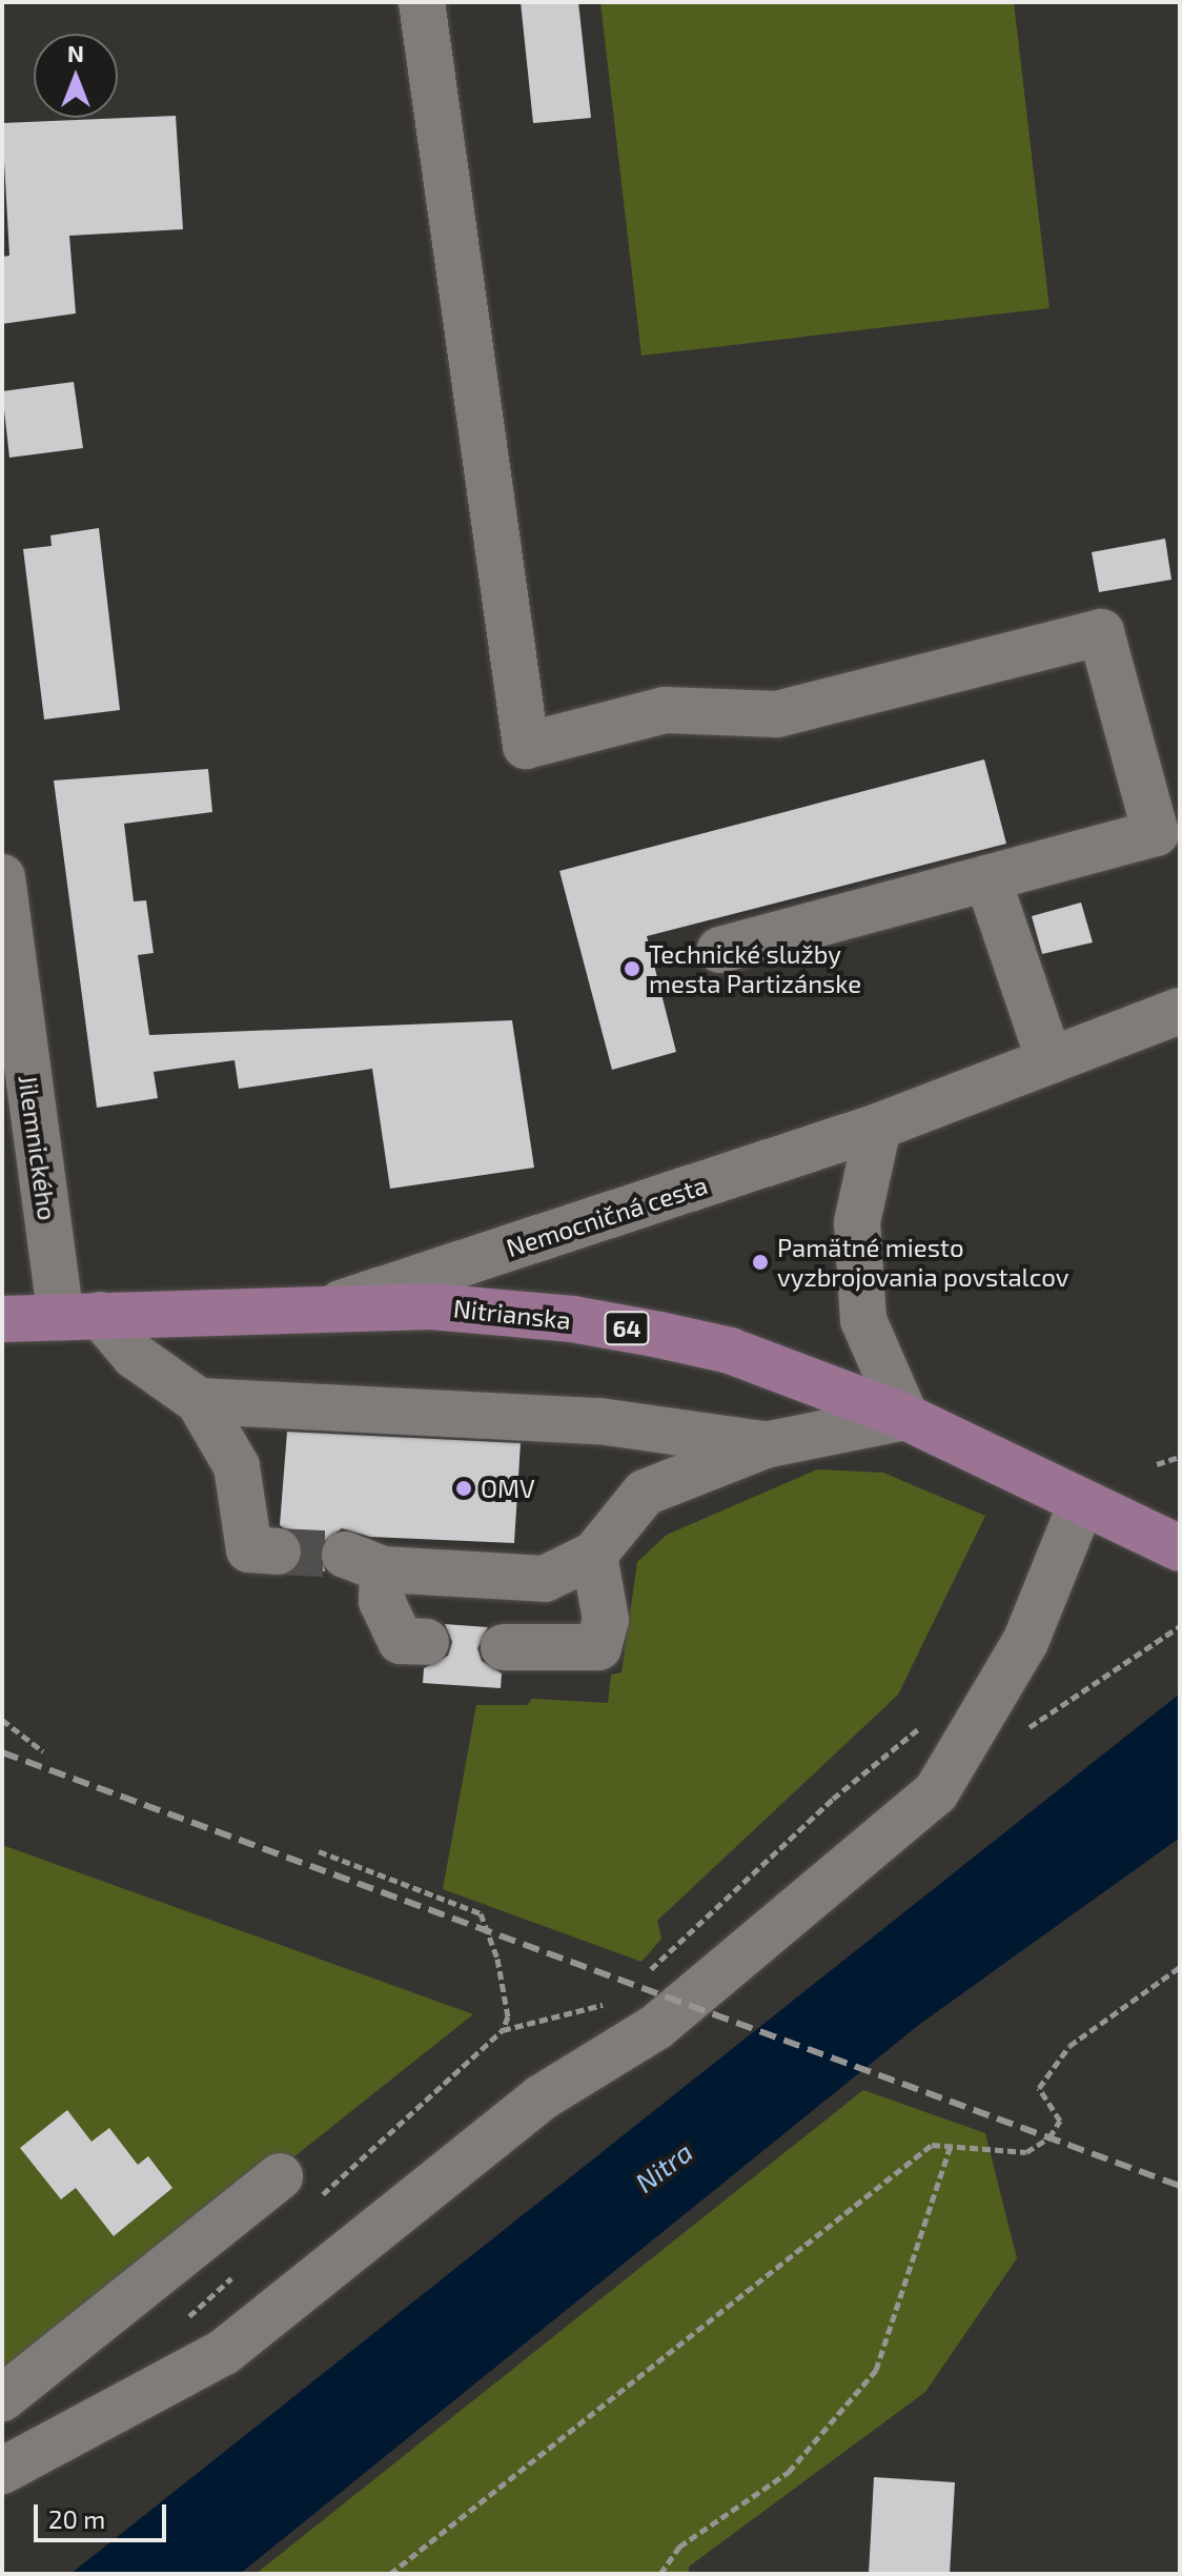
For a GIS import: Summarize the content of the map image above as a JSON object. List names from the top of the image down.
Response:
{
  "streets": {
    "main road": ["Nitrianska", "64"],
    "street": ["Jilemnického", "Nemocničná cesta"]
  },
  "crossings": [
    ["Jilemnického", "Nitrianska"],
    ["Nemocničná cesta", "Nitrianska"]
  ],
  "water": ["Nitra"],
  "places": ["Technické služby mesta Partizánske", "Pamätné miesto vyzbrojovania povstalcov", "OMV"],
  "scale_bar": "20 m",
  "north": "top"
}
